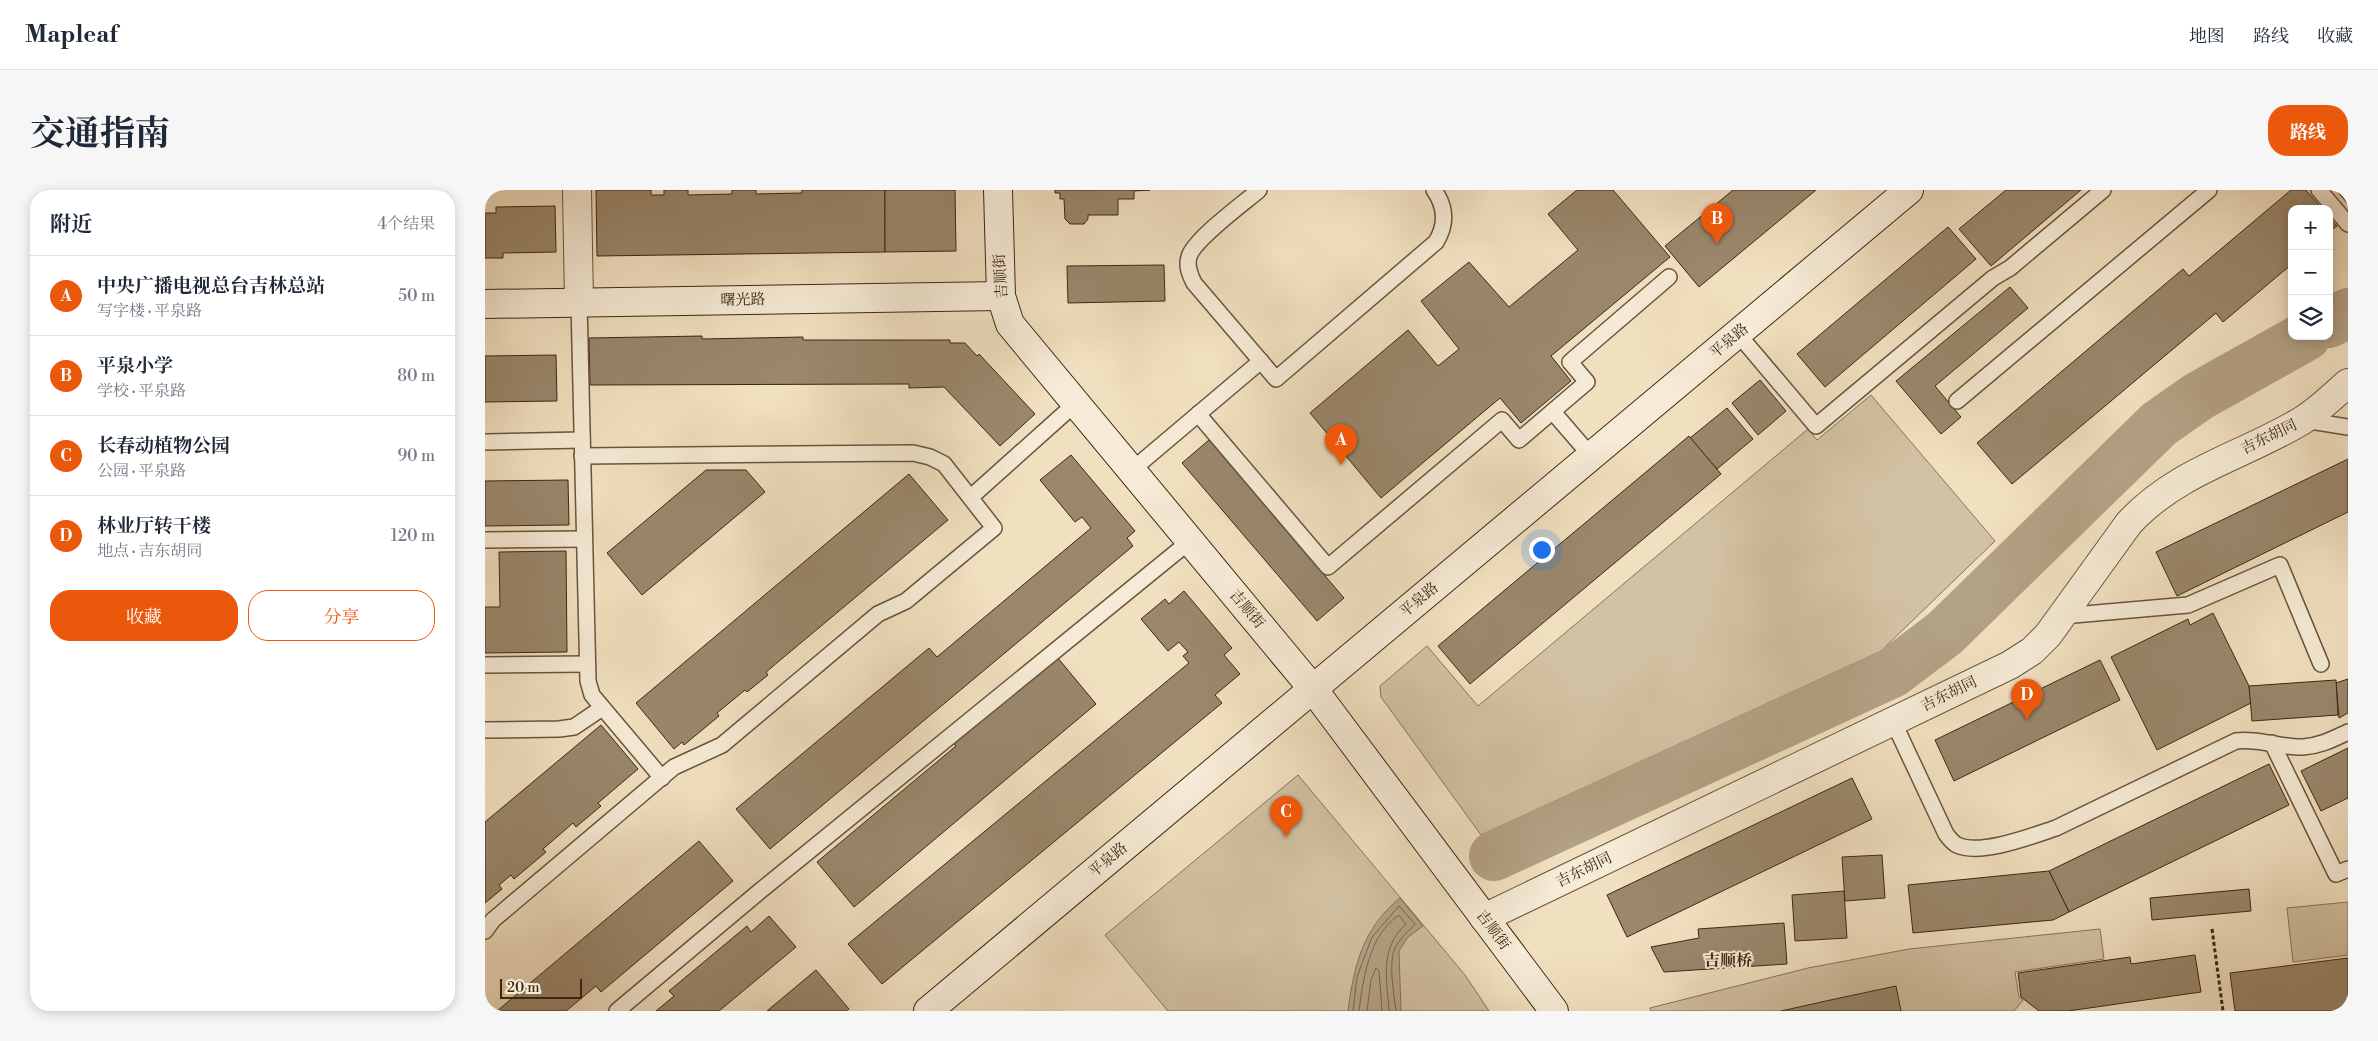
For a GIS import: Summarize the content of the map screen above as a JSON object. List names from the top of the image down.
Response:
{
  "streets": {
    "street": [
      "吉顺街",
      "曙光路",
      "平泉路",
      "吉东胡同"
    ]
  },
  "crossings": [
    ["吉顺街", "曙光路"],
    ["吉顺街", "平泉路"],
    ["吉顺街", "吉东胡同"]
  ],
  "districts": ["吉顺桥"],
  "scale_bar": "20 m",
  "page": {
    "header": "Mapleaf",
    "nav": ["地图", "路线", "收藏"],
    "title": "交通指南",
    "buttons": [
      "路线",
      ["收藏", "分享"]
    ],
    "heading": ["附近", "4个结果"],
    "pins": [
      "B",
      "A",
      "D",
      "C"
    ],
    "map_buttons": ["+", "−"],
    "list": [
      {
        "mark": "A",
        "name": "中央广播电视总台吉林总站",
        "note": "写字楼 · 平泉路",
        "value": "50 m"
      },
      {
        "mark": "B",
        "name": "平泉小学",
        "note": "学校 · 平泉路",
        "value": "80 m"
      },
      {
        "mark": "C",
        "name": "长春动植物公园",
        "note": "公园 · 平泉路",
        "value": "90 m"
      },
      {
        "mark": "D",
        "name": "林业厅转干楼",
        "note": "地点 · 吉东胡同",
        "value": "120 m"
      }
    ],
    "scale": "20 m"
  }
}
